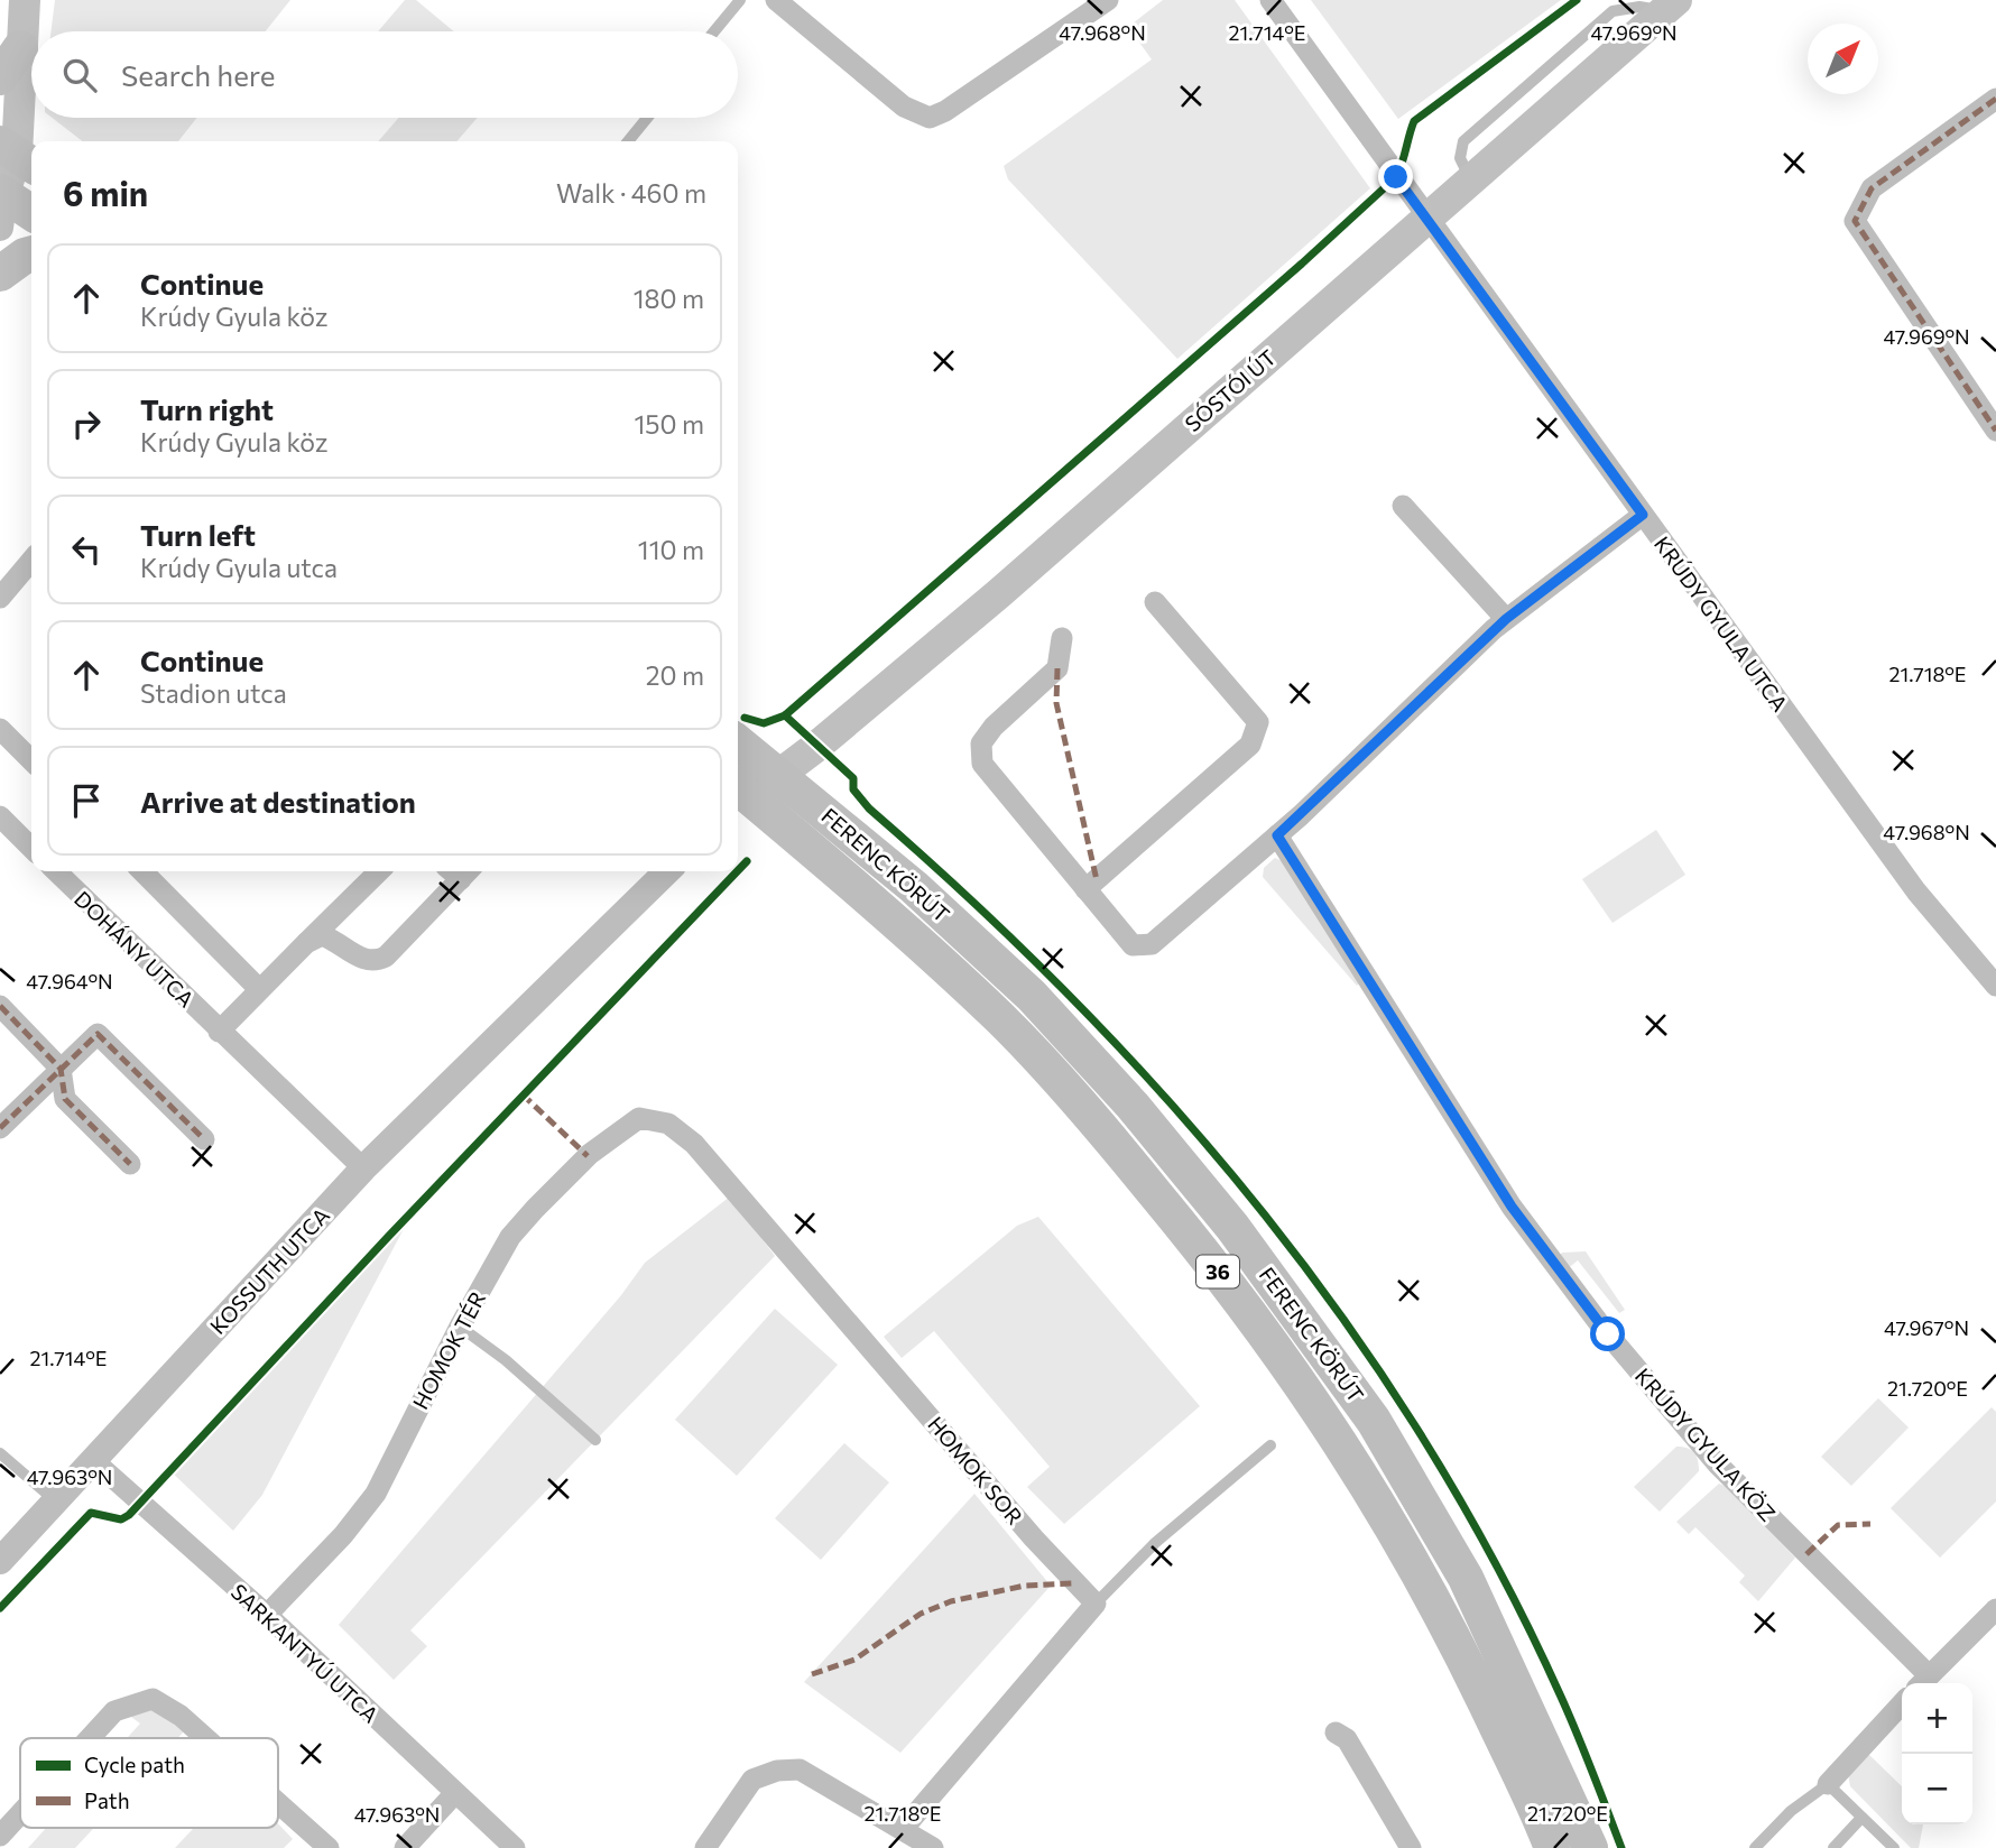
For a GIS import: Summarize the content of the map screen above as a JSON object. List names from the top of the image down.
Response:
{
  "streets": {
    "main road": ["SÓSTÓI ÚT", "FERENC KÖRÚT", "36"],
    "street": [
      "KRÚDY GYULA UTCA",
      "DOHÁNY UTCA",
      "KOSSUTH UTCA",
      "HOMOK TÉR",
      "KRÚDY GYULA KÖZ",
      "HOMOK SOR",
      "SARKANTYÚ UTCA"
    ]
  },
  "crossings": [
    ["SÓSTÓI ÚT", "KRÚDY GYULA UTCA"],
    ["SÓSTÓI ÚT", "FERENC KÖRÚT"],
    ["SÓSTÓI ÚT", "36"],
    ["FERENC KÖRÚT", "36"],
    ["DOHÁNY UTCA", "KOSSUTH UTCA"],
    ["KOSSUTH UTCA", "SARKANTYÚ UTCA"],
    ["HOMOK TÉR", "HOMOK SOR"],
    ["HOMOK TÉR", "SARKANTYÚ UTCA"]
  ],
  "legend": ["Cycle path", "Path"],
  "north": "top right",
  "page": {
    "search": "Search here",
    "heading": ["6 min", "Walk · 460 m"],
    "list": [
      ["Continue", "Krúdy Gyula köz", "180 m"],
      ["Turn right", "Krúdy Gyula köz", "150 m"],
      ["Turn left", "Krúdy Gyula utca", "110 m"],
      ["Continue", "Stadion utca", "20 m"],
      "Arrive at destination"
    ],
    "map_buttons": ["+", "−"]
  },
  "coordinates": [
    "47.968°N",
    "47.969°N",
    "21.714°E",
    "21.718°E",
    "47.964°N",
    "47.967°N",
    "21.720°E",
    "47.963°N"
  ]
}
